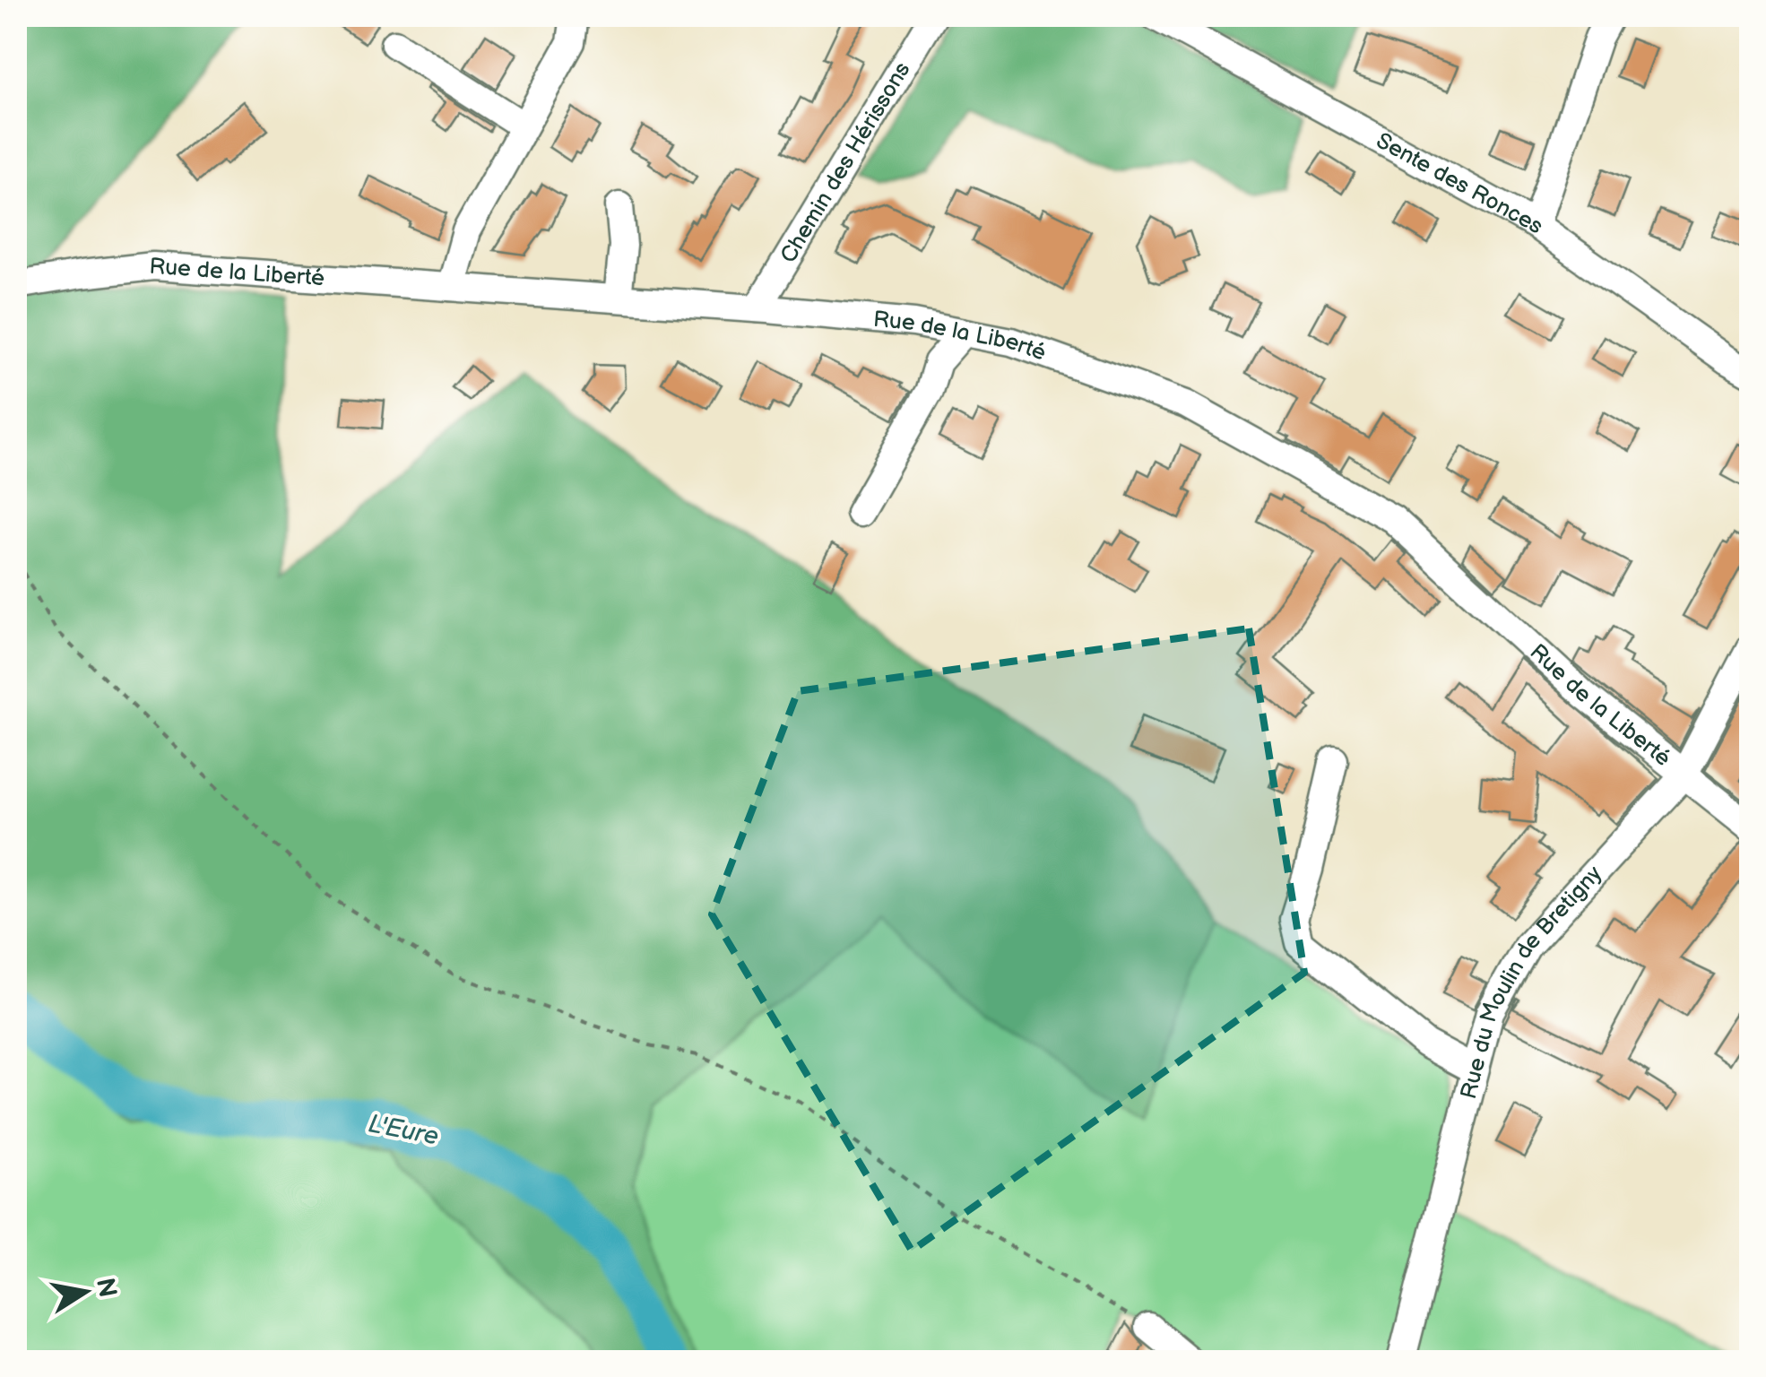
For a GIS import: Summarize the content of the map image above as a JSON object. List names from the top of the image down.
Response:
{
  "streets": {
    "street": [
      "Chemin des Hérissons",
      "Sente des Ronces",
      "Rue de la Liberté",
      "Rue du Moulin de Bretigny"
    ]
  },
  "crossings": [
    ["Chemin des Hérissons", "Rue de la Liberté"],
    ["Rue de la Liberté", "Rue du Moulin de Bretigny"]
  ],
  "water": ["L'Eure"],
  "north": "right"
}
